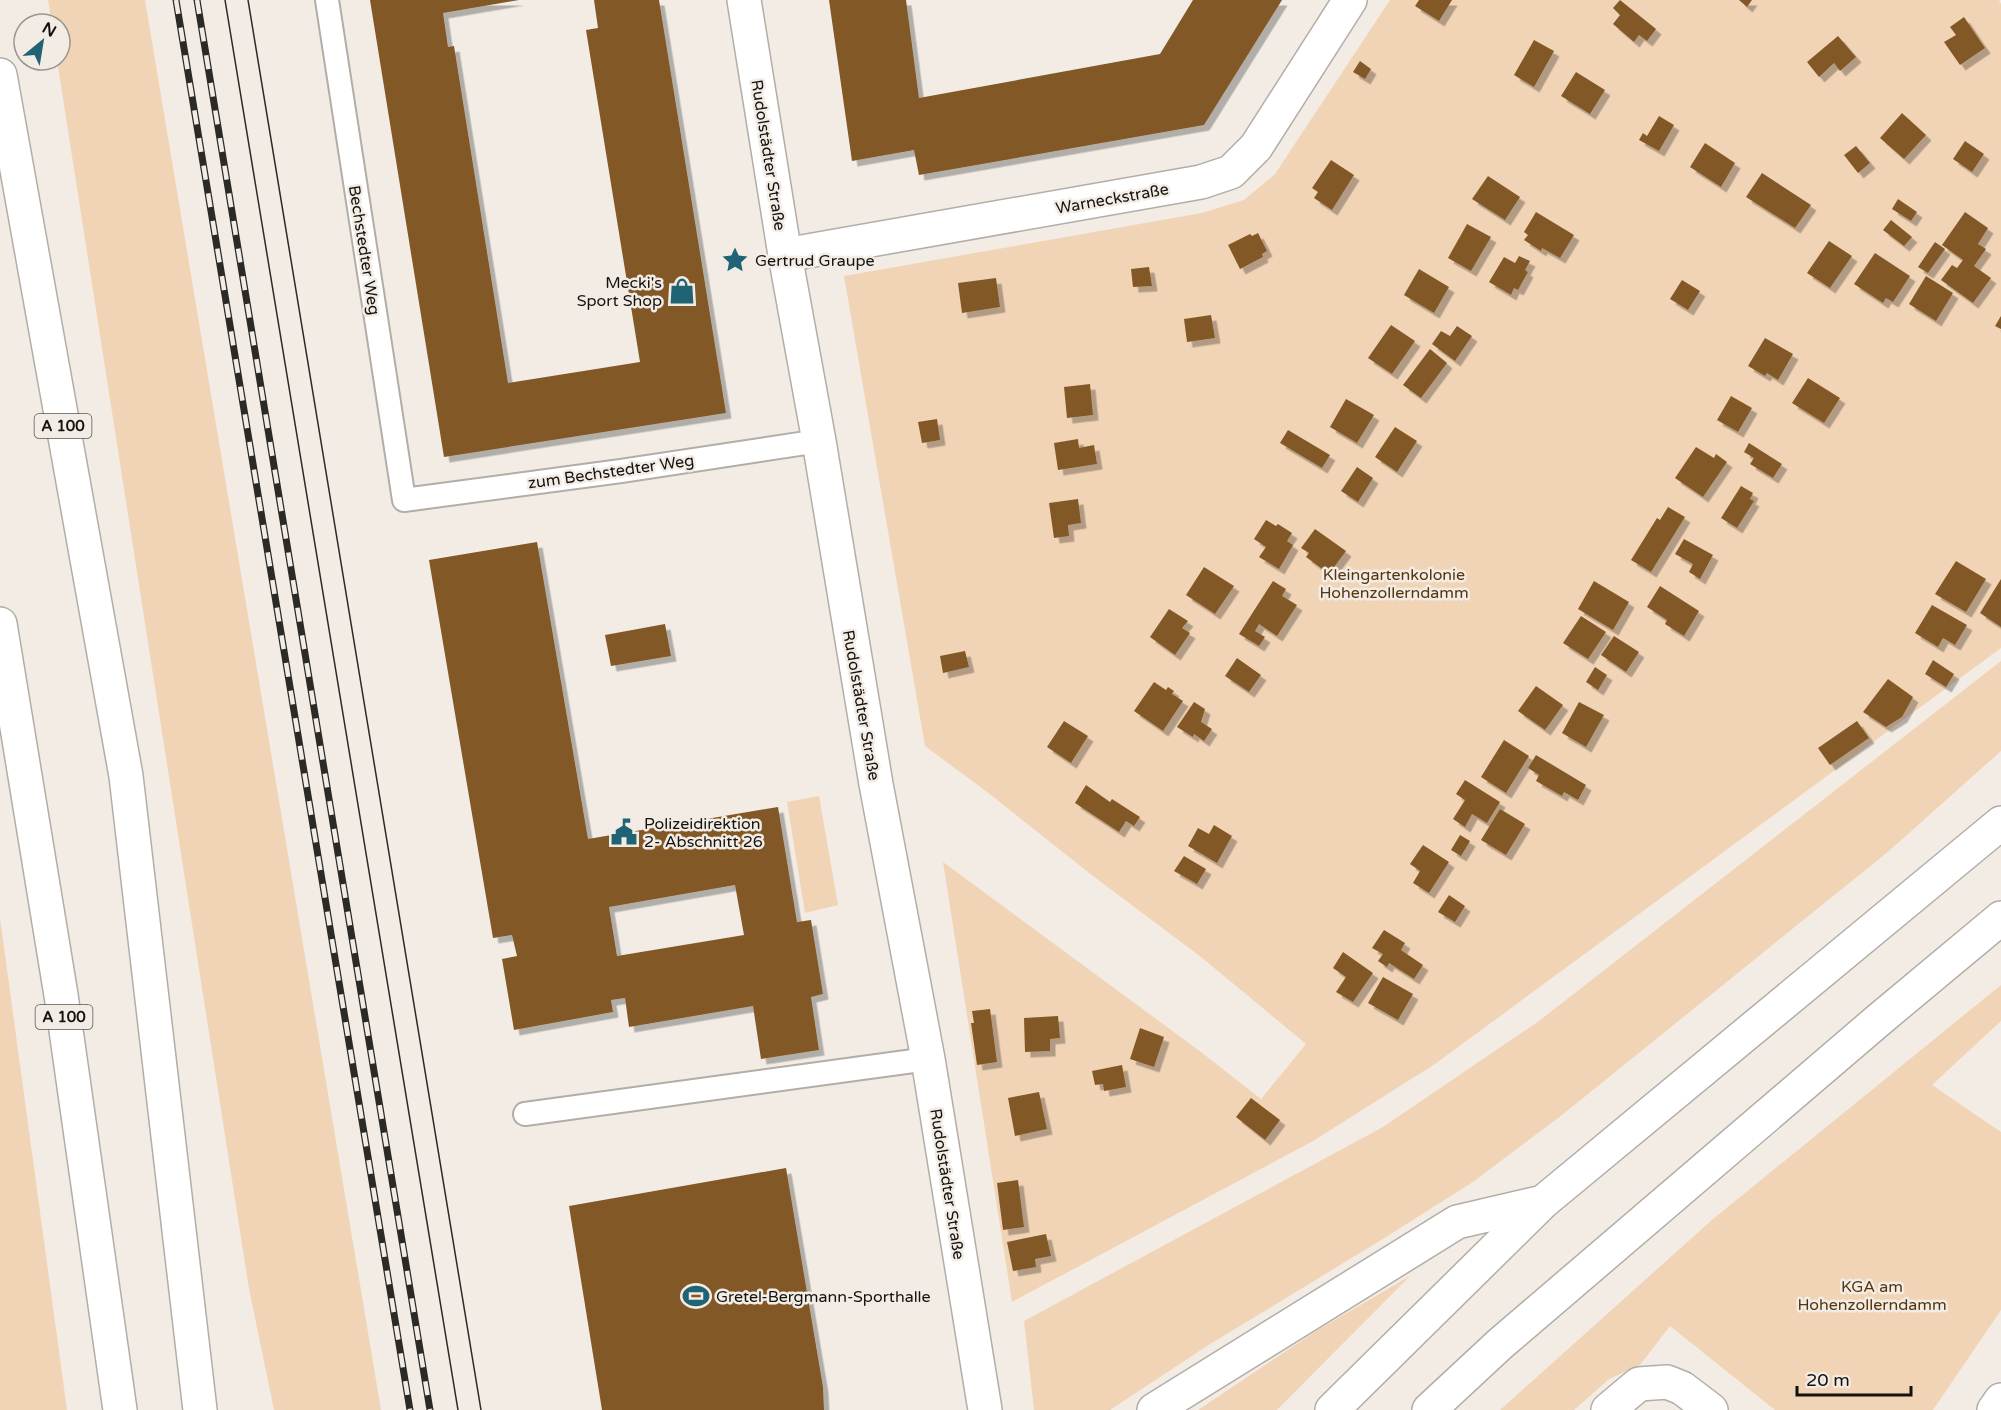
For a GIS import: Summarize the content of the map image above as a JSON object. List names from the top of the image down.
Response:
{
  "streets": {
    "main road": ["Rudolstädter Straße", "Warneckstraße", "A 100"],
    "lane": ["Bechstedter Weg", "zum Bechstedter Weg"]
  },
  "crossings": [
    ["Rudolstädter Straße", "Warneckstraße"],
    ["Rudolstädter Straße", "zum Bechstedter Weg"],
    ["Bechstedter Weg", "zum Bechstedter Weg"]
  ],
  "parks": ["Kleingartenkolonie Hohenzollerndamm", "KGA am Hohenzollerndamm"],
  "places": {
    "place": ["Gertrud Graupe"],
    "shop": ["Mecki's Sport Shop"],
    "public building": ["Polizeidirektion 2- Abschnitt 26"],
    "sports": ["Gretel-Bergmann-Sporthalle"]
  },
  "scale_bar": "20 m",
  "north": "top right"
}
